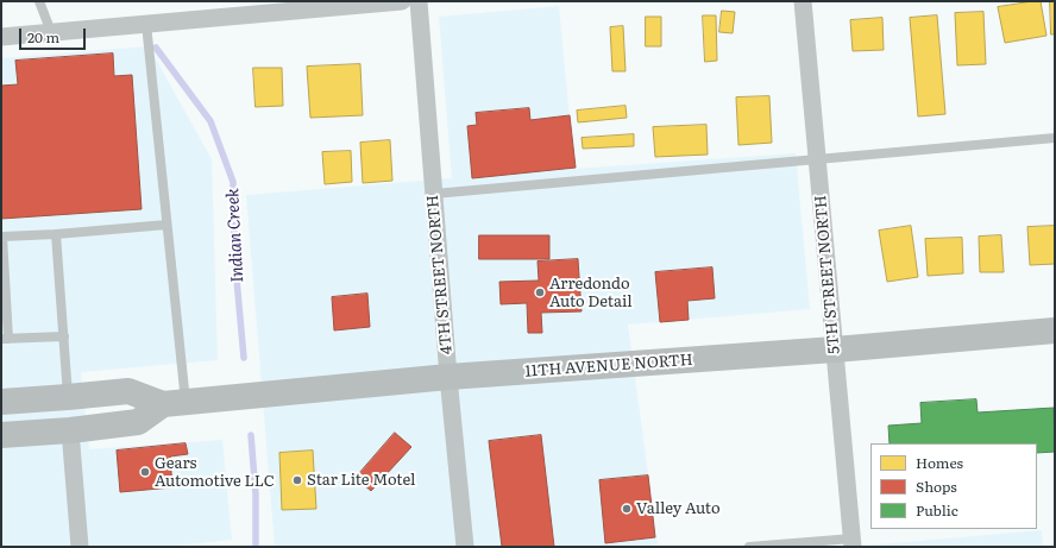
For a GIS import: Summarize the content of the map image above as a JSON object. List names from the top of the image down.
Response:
{
  "streets": {
    "main road": ["11TH AVENUE NORTH"],
    "street": ["4TH STREET NORTH", "5TH STREET NORTH"]
  },
  "crossings": [
    ["4TH STREET NORTH", "11TH AVENUE NORTH"],
    ["5TH STREET NORTH", "11TH AVENUE NORTH"]
  ],
  "water": ["Indian Creek"],
  "places": [
    "Arredondo Auto Detail",
    "Gears Automotive LLC",
    "Star Lite Motel",
    "Valley Auto"
  ],
  "legend": ["Homes", "Shops", "Public"],
  "scale_bar": "20 m"
}
